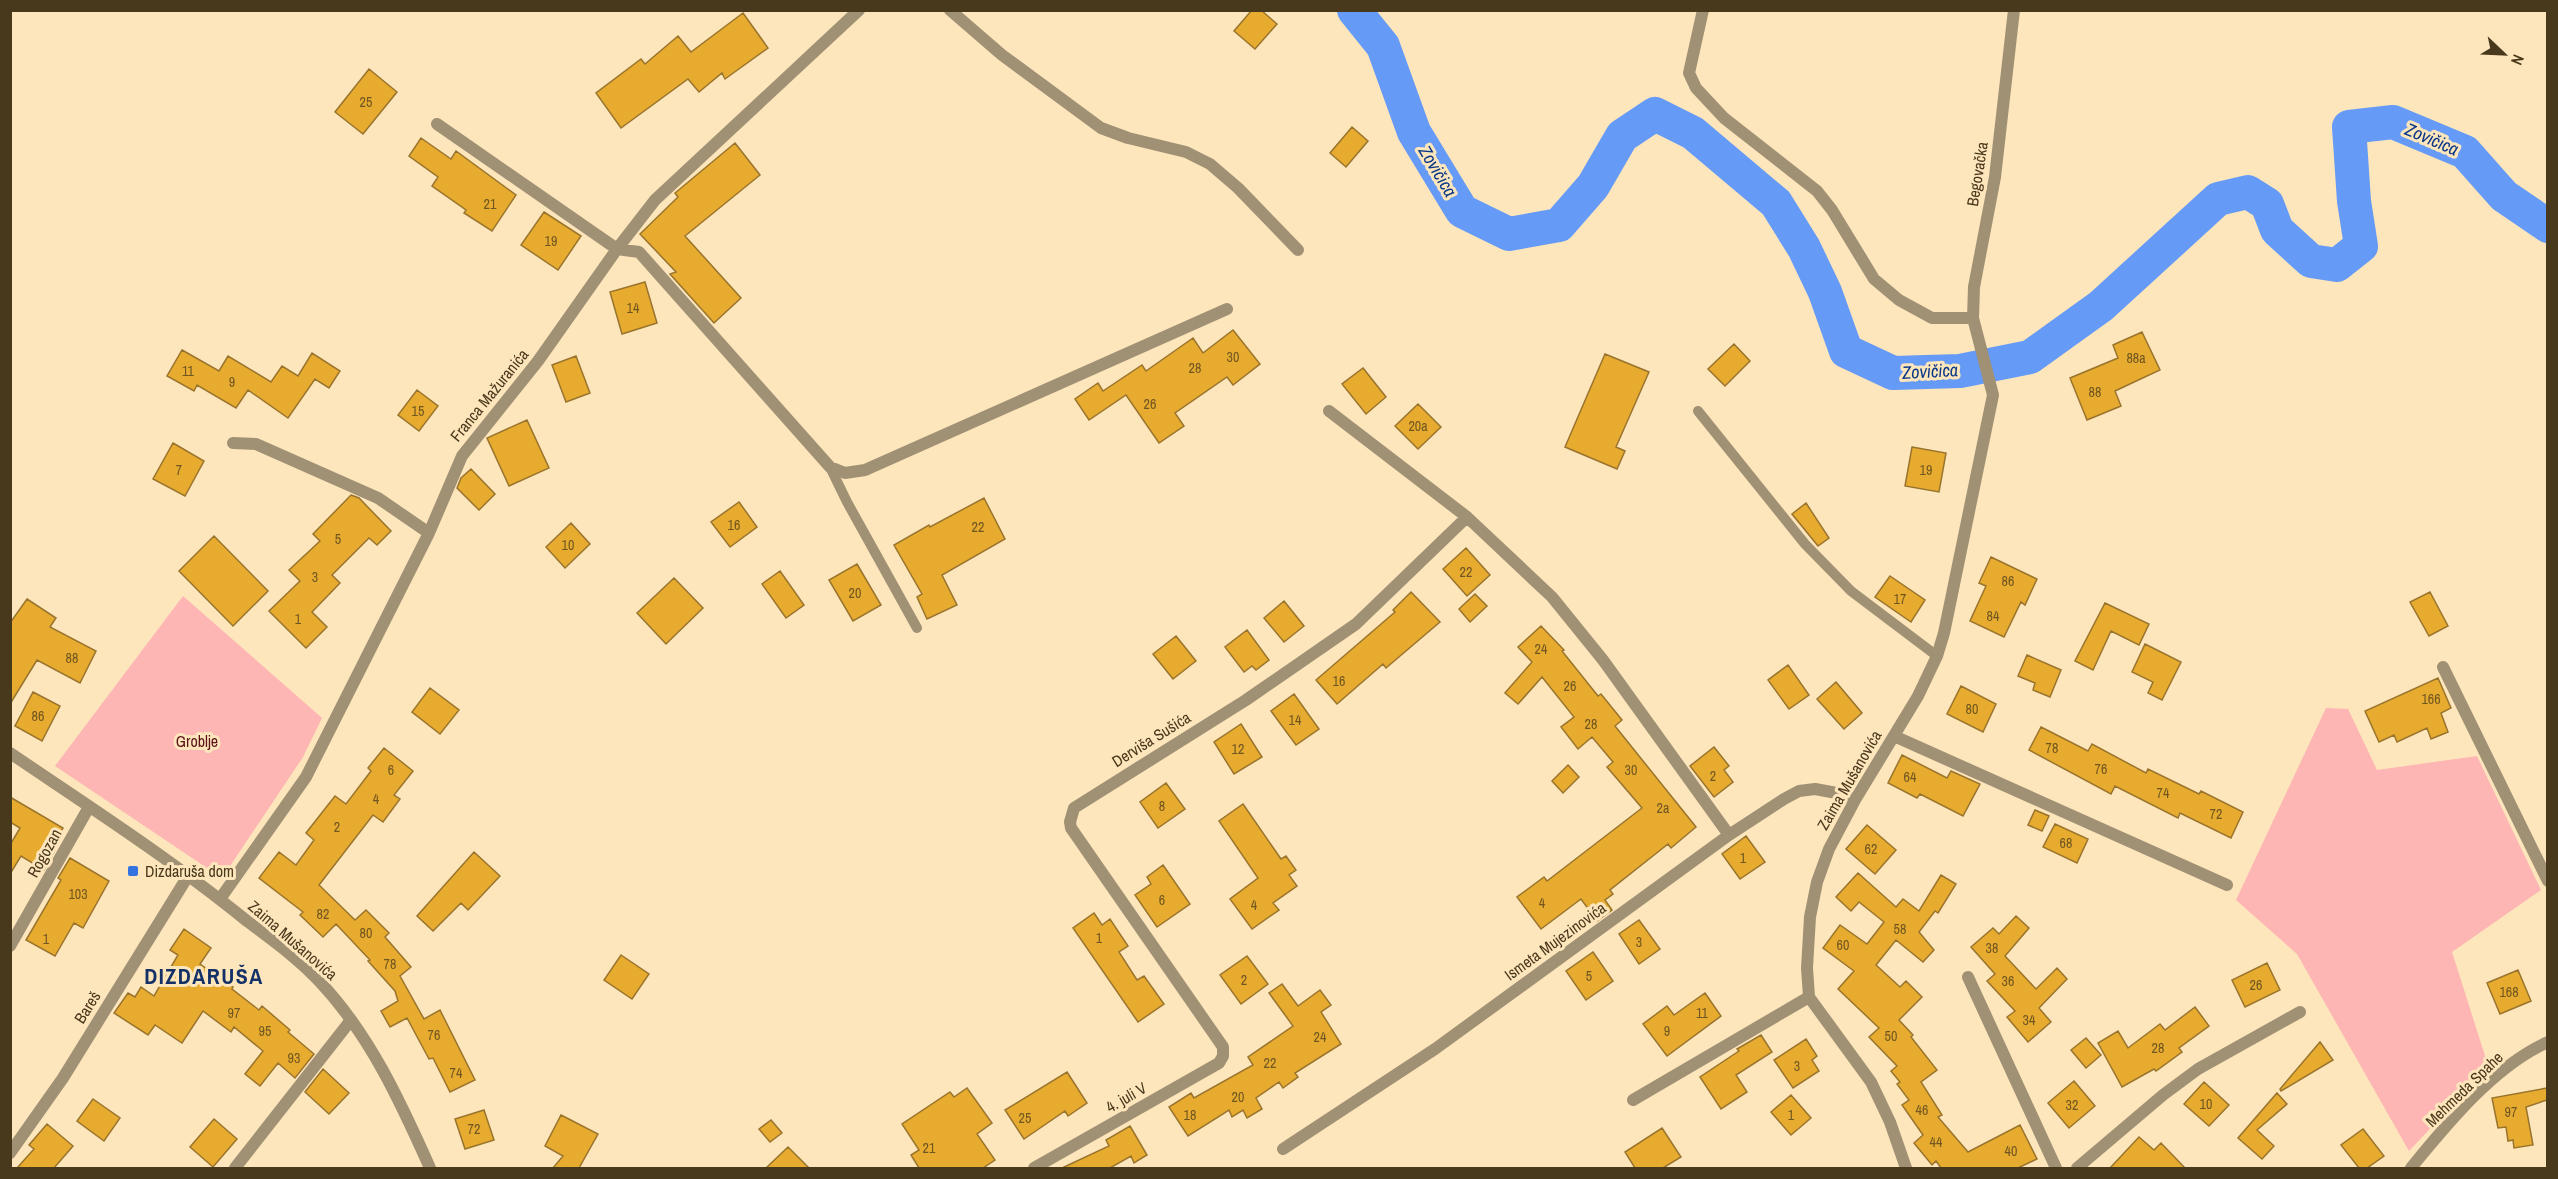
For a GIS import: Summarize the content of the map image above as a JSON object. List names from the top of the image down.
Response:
{
  "streets": {
    "street": [
      "Begovačka",
      "Franca Mažuranića",
      "Derviša Sušića",
      "Zaima Mušanovića",
      "Rogozan",
      "Ismeta Mujezinovića",
      "Bareš",
      "Mehmeda Spahe",
      "4. juli V"
    ]
  },
  "crossings": [
    ["Begovačka", "Zaima Mušanovića"],
    ["Franca Mažuranića", "Zaima Mušanovića"],
    ["Derviša Sušića", "4. juli V"],
    ["Zaima Mušanovića", "Rogozan"],
    ["Zaima Mušanovića", "Ismeta Mujezinovića"],
    ["Zaima Mušanovića", "Bareš"]
  ],
  "districts": ["DIZDARUŠA"],
  "water": ["Zovičica"],
  "parks": ["Groblje"],
  "places": {
    "transit": ["Dizdaruša dom"]
  },
  "house_numbers": [
    "25",
    "21",
    "19",
    "14",
    "30",
    "88a",
    "28",
    "11",
    "9",
    "88",
    "26",
    "15",
    "20a",
    "7",
    "19",
    "16",
    "22",
    "5",
    "10",
    "22",
    "3",
    "86",
    "20",
    "17",
    "84",
    "1",
    "24",
    "88",
    "16",
    "26",
    "166",
    "80",
    "86",
    "14",
    "28",
    "78",
    "12",
    "76",
    "6",
    "30",
    "2",
    "64",
    "74",
    "4",
    "8",
    "2a",
    "72",
    "2",
    "68",
    "62",
    "1",
    "103",
    "6",
    "4",
    "4",
    "82",
    "58",
    "80",
    "1",
    "1",
    "3",
    "60",
    "38",
    "78",
    "5",
    "2",
    "36",
    "26",
    "168",
    "97",
    "11",
    "34",
    "95",
    "9",
    "76",
    "50",
    "24",
    "28",
    "93",
    "22",
    "3",
    "74",
    "20",
    "10",
    "32",
    "46",
    "97",
    "18",
    "1",
    "25",
    "72",
    "44",
    "21",
    "40"
  ],
  "north": "bottom right"
}
